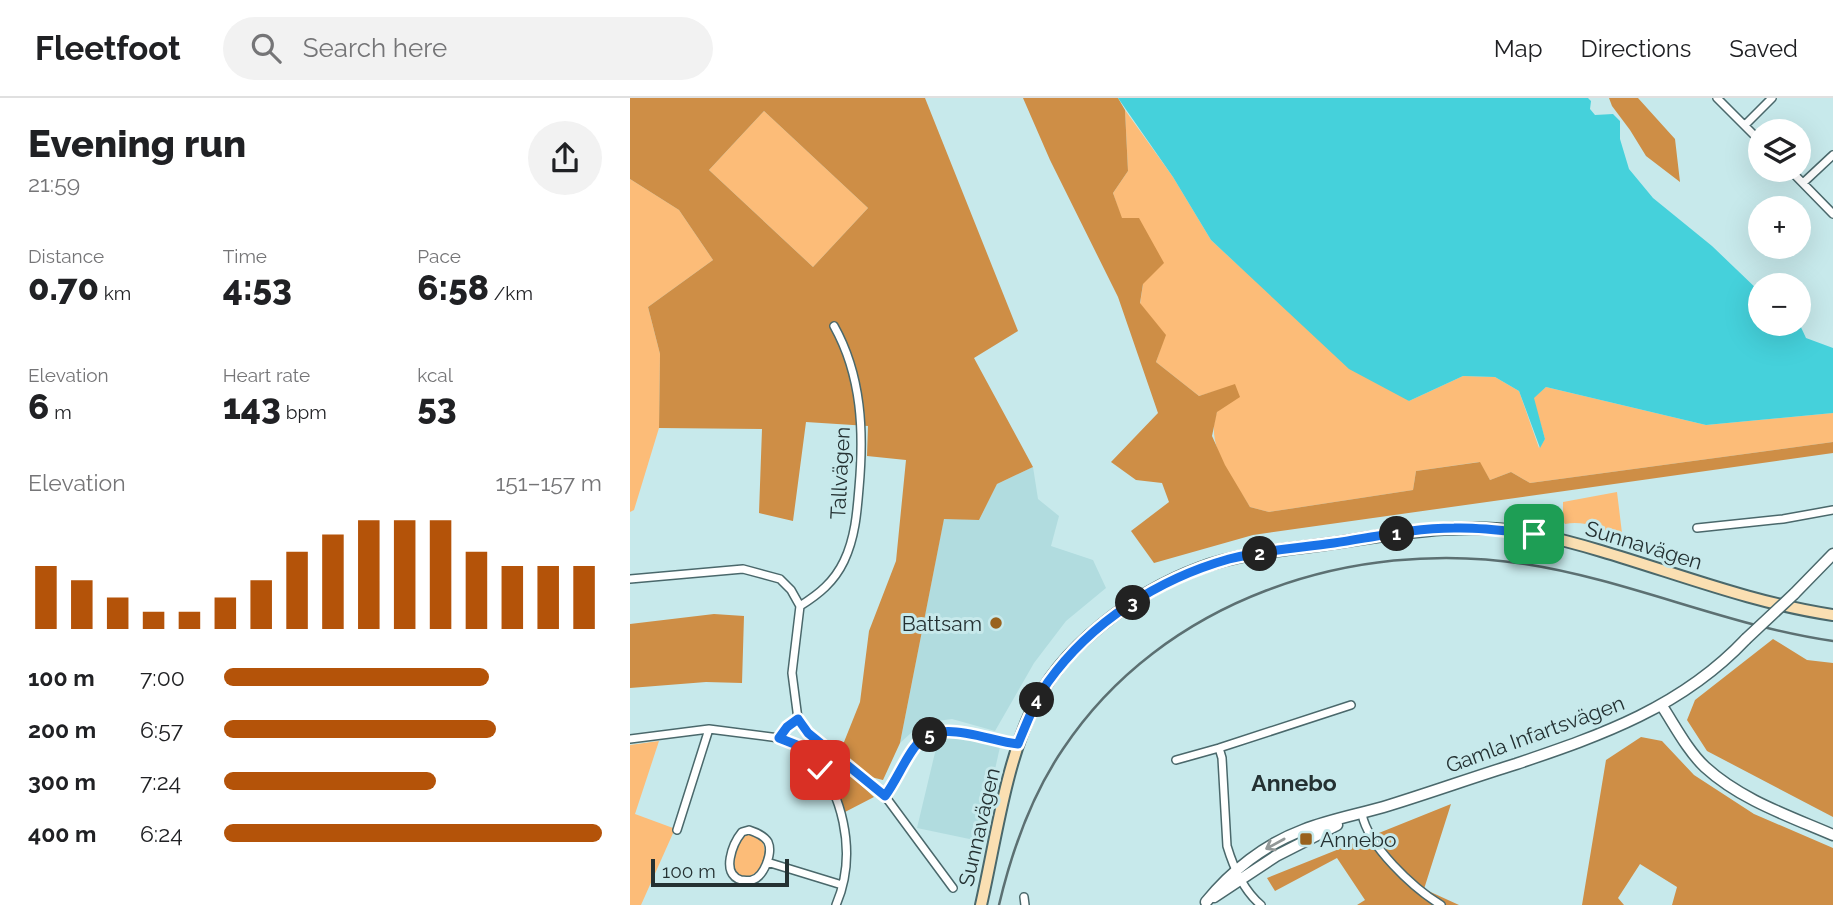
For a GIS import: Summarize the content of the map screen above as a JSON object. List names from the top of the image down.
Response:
{
  "streets": {
    "main road": ["Sunnavägen"],
    "street": ["Tallvägen", "Gamla Infartsvägen"]
  },
  "districts": ["Annebo"],
  "places": {
    "other": ["Battsam"],
    "transit": ["Annebo"]
  },
  "scale_bar": "100 m",
  "page": {
    "header": "Fleetfoot",
    "search": "Search here",
    "nav": ["Map", "Directions", "Saved"],
    "heading": ["Evening run", "21:59"],
    "map_buttons": ["+", "−"],
    "stats": [
      ["Distance", "0.70 km"],
      ["Time", "4:53"],
      ["Pace", "6:58 /km"],
      ["Elevation", "6 m"],
      ["Heart rate", "143 bpm"],
      ["kcal", "53"]
    ],
    "chart": ["Elevation", "151–157 m"],
    "pins": [
      "1",
      "2",
      "3",
      "4",
      "5"
    ],
    "list": [
      {
        "name": "100 m",
        "note": "7:00"
      },
      {
        "name": "200 m",
        "note": "6:57"
      },
      {
        "name": "300 m",
        "note": "7:24"
      },
      {
        "name": "400 m",
        "note": "6:24"
      }
    ],
    "scale": "100 m"
  }
}
